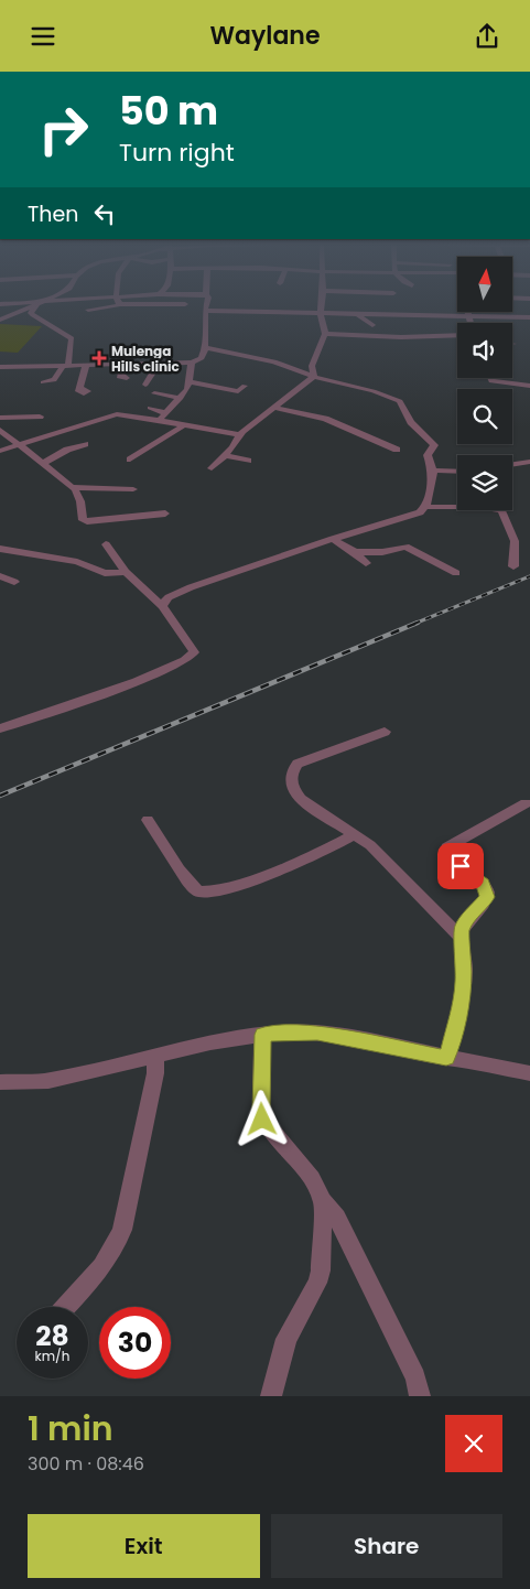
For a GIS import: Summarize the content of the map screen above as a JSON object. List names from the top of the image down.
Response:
{
  "places": {
    "health": ["Mulenga Hills clinic"]
  },
  "north": "top",
  "page": {
    "header": "Waylane",
    "turn": ["50 m", "Turn right"],
    "then": "Then",
    "speed": "28 km/h",
    "limit": "30",
    "heading": ["1 min", "300 m · 08:46"],
    "buttons": ["Exit", "Share"]
  }
}
